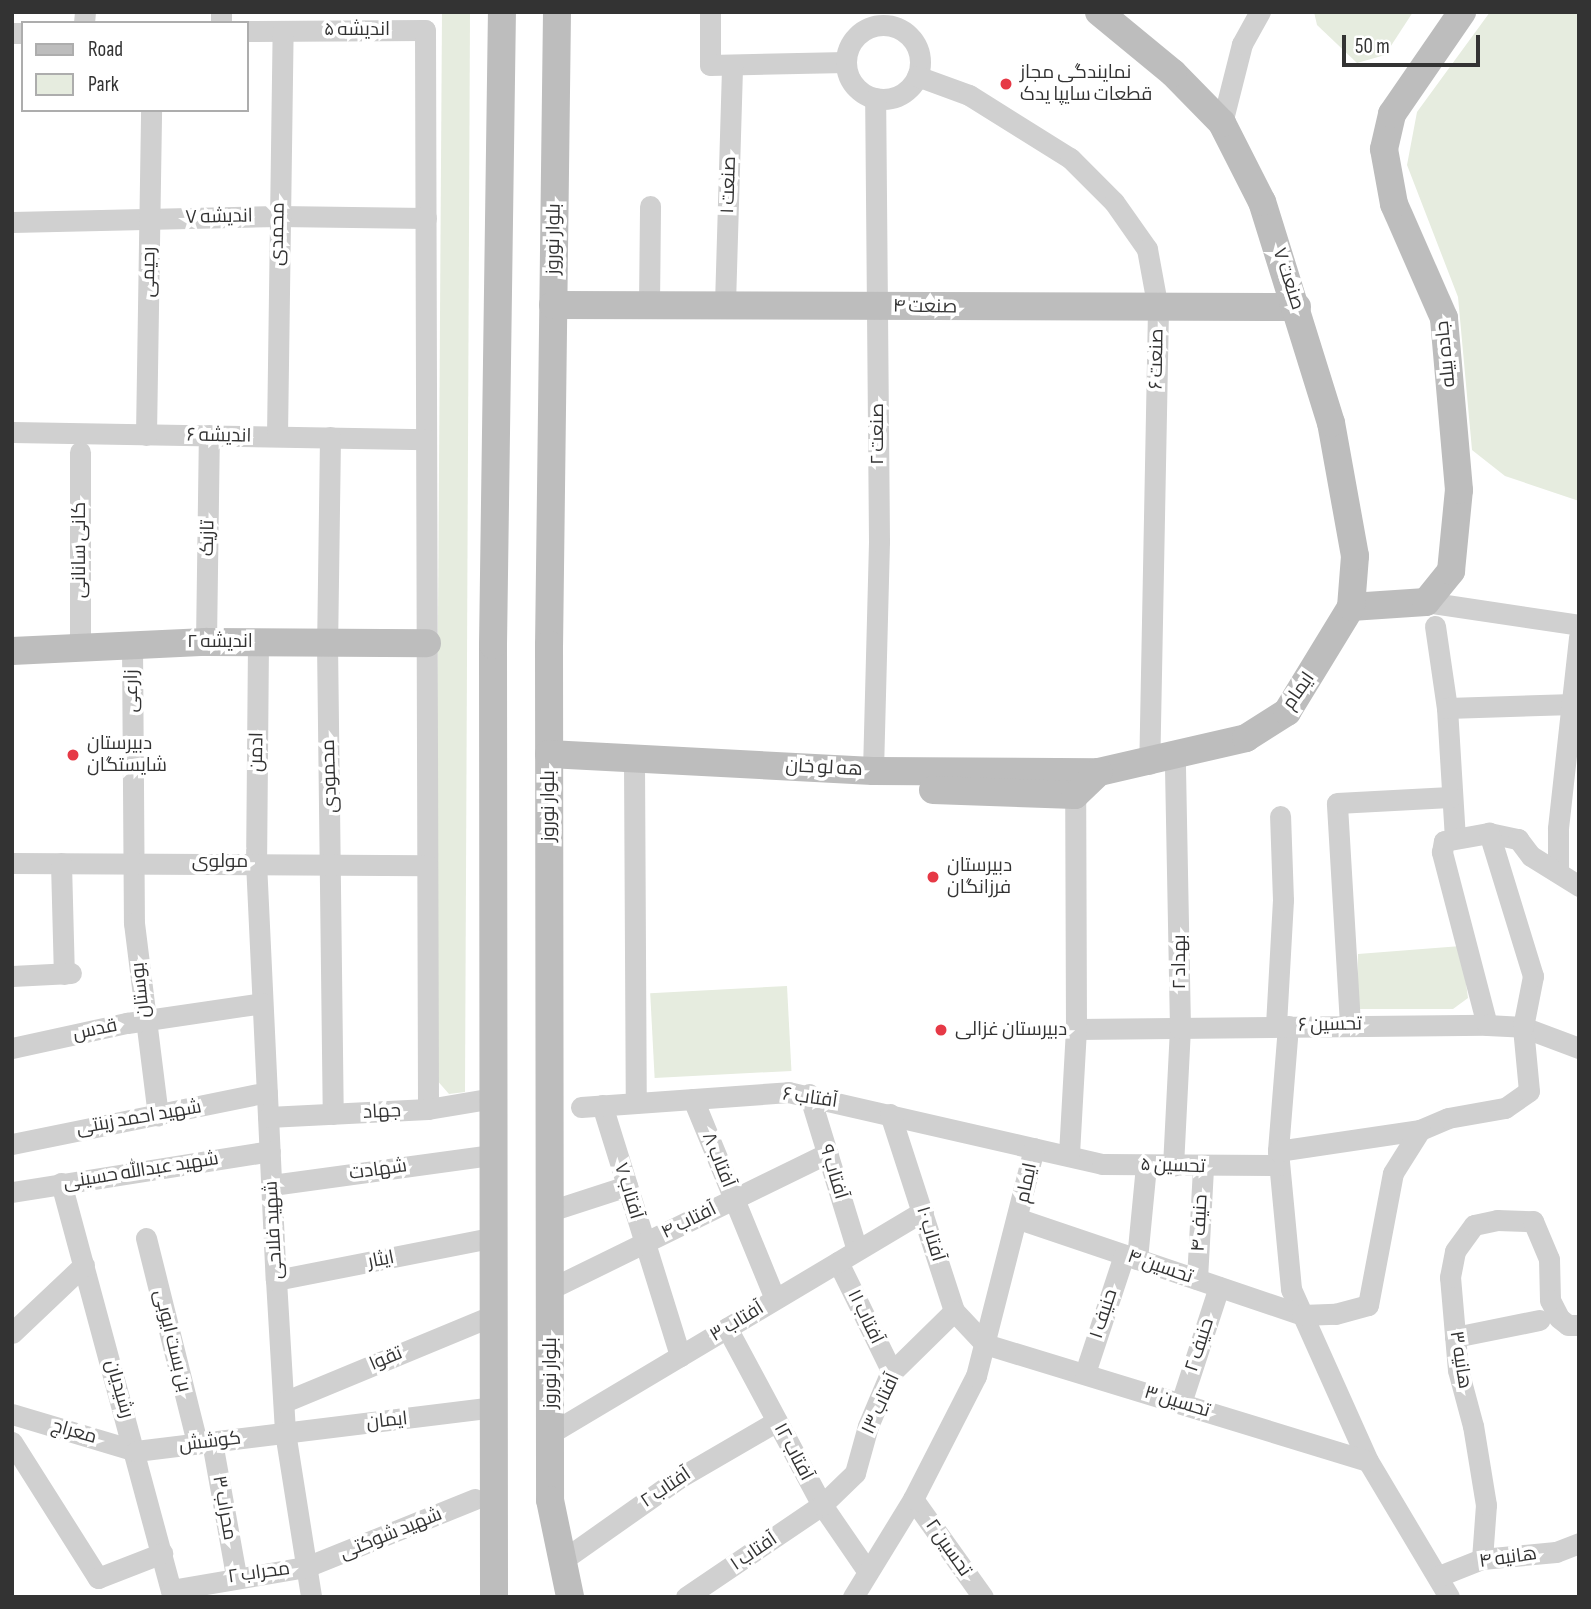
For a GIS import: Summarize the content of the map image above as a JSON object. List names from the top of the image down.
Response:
{
  "streets": {
    "street": [
      "اندیشه ۵",
      "صنعت ۱",
      "اندیشه ۷",
      "محمدی",
      "بلوار نوروز",
      "رحیمی",
      "صنعت ۷",
      "صنعت ۴",
      "جاده بیله",
      "صنعت ۶",
      "صنعت ۲",
      "اندیشه ۶",
      "تازیک",
      "کانی سانانی",
      "اندیشه ۲",
      "زارعی",
      "ایمام",
      "ادمن",
      "هه لو خان",
      "محمودی",
      "مولوی",
      "بهداد ۲",
      "بوستان",
      "تحسین ۶",
      "قدس",
      "آفتاب ۶",
      "جهاد",
      "شهید احمد زینتی",
      "آفتاب ۸",
      "تحسین ۵",
      "شهادت",
      "شهید عبدالله حسینی",
      "آفتاب ۹",
      "آفتاب ۷",
      "آفتاب ۴",
      "حنیف ۴",
      "شهید فلاحی",
      "آفتاب ۱۰",
      "ایثار",
      "تحسین ۴",
      "حنیف ۱",
      "آفتاب ۱۱",
      "آفتاب ۳",
      "بن بست ایوبی",
      "حنیف ۲",
      "تقوا",
      "هانیه ۳",
      "رشیدیان",
      "تحسین ۳",
      "آفتاب ۱۳",
      "ایمان",
      "معراج",
      "کوشش",
      "آفتاب ۱۲",
      "آفتاب ۲",
      "محراب ۳",
      "شهید شوکتی",
      "تحسین ۲",
      "آفتاب ۱",
      "هانیه ۴",
      "محراب ۲"
    ]
  },
  "crossings": [
    ["اندیشه ۵", "اندیشه ۷"],
    ["اندیشه ۵", "محمدی"],
    ["صنعت ۱", "صنعت ۴"],
    ["اندیشه ۷", "محمدی"],
    ["اندیشه ۷", "رحیمی"],
    ["محمدی", "اندیشه ۶"],
    ["بلوار نوروز", "صنعت ۴"],
    ["بلوار نوروز", "آفتاب ۴"],
    ["بلوار نوروز", "آفتاب ۳"],
    ["بلوار نوروز", "آفتاب ۲"],
    ["رحیمی", "اندیشه ۶"],
    ["صنعت ۷", "صنعت ۴"],
    ["صنعت ۷", "ایمام"],
    ["صنعت ۴", "صنعت ۶"],
    ["صنعت ۴", "صنعت ۲"],
    ["صنعت ۶", "صنعت ۲"],
    ["صنعت ۶", "ایمام"],
    ["صنعت ۶", "بهداد ۲"],
    ["صنعت ۲", "هه لو خان"],
    ["اندیشه ۶", "تازیک"],
    ["اندیشه ۶", "محمودی"],
    ["تازیک", "اندیشه ۲"],
    ["کانی سانانی", "اندیشه ۲"],
    ["اندیشه ۲", "زارعی"],
    ["اندیشه ۲", "ادمن"],
    ["اندیشه ۲", "محمودی"],
    ["زارعی", "مولوی"],
    ["زارعی", "بوستان"],
    ["ایمام", "هه لو خان"],
    ["ایمام", "بهداد ۲"],
    ["ایمام", "تحسین ۶"],
    ["ایمام", "آفتاب ۶"],
    ["ایمام", "تحسین ۵"],
    ["ایمام", "آفتاب ۱۰"],
    ["ایمام", "تحسین ۴"],
    ["ایمام", "تحسین ۳"],
    ["ایمام", "آفتاب ۱۲"],
    ["ایمام", "تحسین ۲"],
    ["ادمن", "مولوی"],
    ["ادمن", "شهید فلاحی"],
    ["محمودی", "مولوی"],
    ["محمودی", "جهاد"],
    ["مولوی", "بوستان"],
    ["مولوی", "شهید فلاحی"],
    ["بهداد ۲", "تحسین ۶"],
    ["بهداد ۲", "تحسین ۵"],
    ["بوستان", "قدس"],
    ["بوستان", "شهید احمد زینتی"],
    ["تحسین ۶", "تحسین ۵"],
    ["قدس", "شهید فلاحی"],
    ["آفتاب ۶", "آفتاب ۸"],
    ["آفتاب ۶", "آفتاب ۹"],
    ["آفتاب ۶", "آفتاب ۷"],
    ["آفتاب ۶", "آفتاب ۱۰"],
    ["جهاد", "شهید فلاحی"],
    ["شهید احمد زینتی", "شهید فلاحی"],
    ["آفتاب ۸", "آفتاب ۴"],
    ["آفتاب ۸", "آفتاب ۳"],
    ["تحسین ۵", "حنیف ۴"],
    ["تحسین ۵", "حنیف ۱"],
    ["شهادت", "شهید فلاحی"],
    ["شهید عبدالله حسینی", "شهید فلاحی"],
    ["شهید عبدالله حسینی", "رشیدیان"],
    ["آفتاب ۹", "آفتاب ۴"],
    ["آفتاب ۹", "آفتاب ۳"],
    ["آفتاب ۷", "آفتاب ۴"],
    ["آفتاب ۷", "آفتاب ۳"],
    ["حنیف ۴", "تحسین ۴"],
    ["شهید فلاحی", "ایثار"],
    ["شهید فلاحی", "تقوا"],
    ["شهید فلاحی", "ایمان"],
    ["شهید فلاحی", "کوشش"],
    ["شهید فلاحی", "شهید شوکتی"],
    ["شهید فلاحی", "محراب ۲"],
    ["آفتاب ۱۰", "آفتاب ۳"],
    ["آفتاب ۱۰", "تحسین ۳"],
    ["آفتاب ۱۰", "آفتاب ۱۳"],
    ["تحسین ۴", "حنیف ۱"],
    ["تحسین ۴", "حنیف ۲"],
    ["حنیف ۱", "تحسین ۳"],
    ["آفتاب ۱۱", "آفتاب ۳"],
    ["آفتاب ۱۱", "آفتاب ۱۳"],
    ["آفتاب ۳", "آفتاب ۱۲"],
    ["بن بست ایوبی", "کوشش"],
    ["بن بست ایوبی", "محراب ۳"],
    ["حنیف ۲", "تحسین ۳"],
    ["هانیه ۳", "هانیه ۴"],
    ["رشیدیان", "معراج"],
    ["رشیدیان", "کوشش"],
    ["رشیدیان", "محراب ۲"],
    ["آفتاب ۱۳", "آفتاب ۱۲"],
    ["آفتاب ۱۳", "آفتاب ۱"],
    ["ایمان", "کوشش"],
    ["معراج", "کوشش"],
    ["کوشش", "محراب ۳"],
    ["آفتاب ۱۲", "آفتاب ۲"],
    ["آفتاب ۱۲", "آفتاب ۱"],
    ["محراب ۳", "محراب ۲"],
    ["شهید شوکتی", "محراب ۲"]
  ],
  "places": [
    "نمایندگی مجاز قطعات سایپا یدک",
    "دبیرستان شایستگان",
    "دبیرستان فرزانگان",
    "دبیرستان غزالی"
  ],
  "legend": ["Road", "Park"],
  "scale_bar": "50 m"
}
